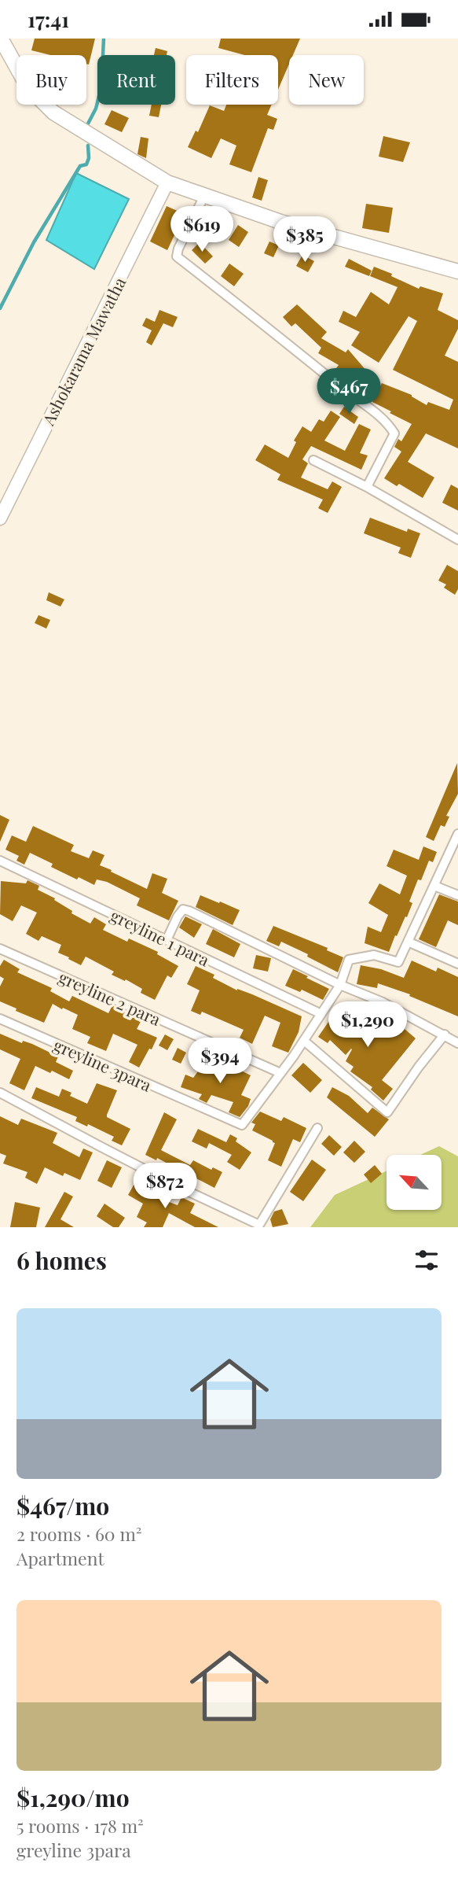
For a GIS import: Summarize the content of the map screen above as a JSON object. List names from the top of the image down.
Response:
{
  "streets": {
    "street": [
      "Ashokarama Mawatha",
      "greyline 1 para",
      "greyline 2 para",
      "greyline 3para"
    ]
  },
  "crossings": [
    ["greyline 1 para", "greyline 3para"],
    ["greyline 2 para", "greyline 3para"]
  ],
  "north": "top left",
  "page": {
    "status": "17:41",
    "chip": [
      "Buy",
      "Rent",
      "Filters",
      "New"
    ],
    "price": [
      "$619",
      "$385",
      "$467",
      "$1,290",
      "$394",
      "$872"
    ],
    "heading": "6 homes",
    "list": [
      {
        "name": "$467/mo",
        "note": "2 rooms · 60 m² · Apartment"
      },
      {
        "name": "$1,290/mo",
        "note": "5 rooms · 178 m² · greyline 3para"
      }
    ]
  }
}
